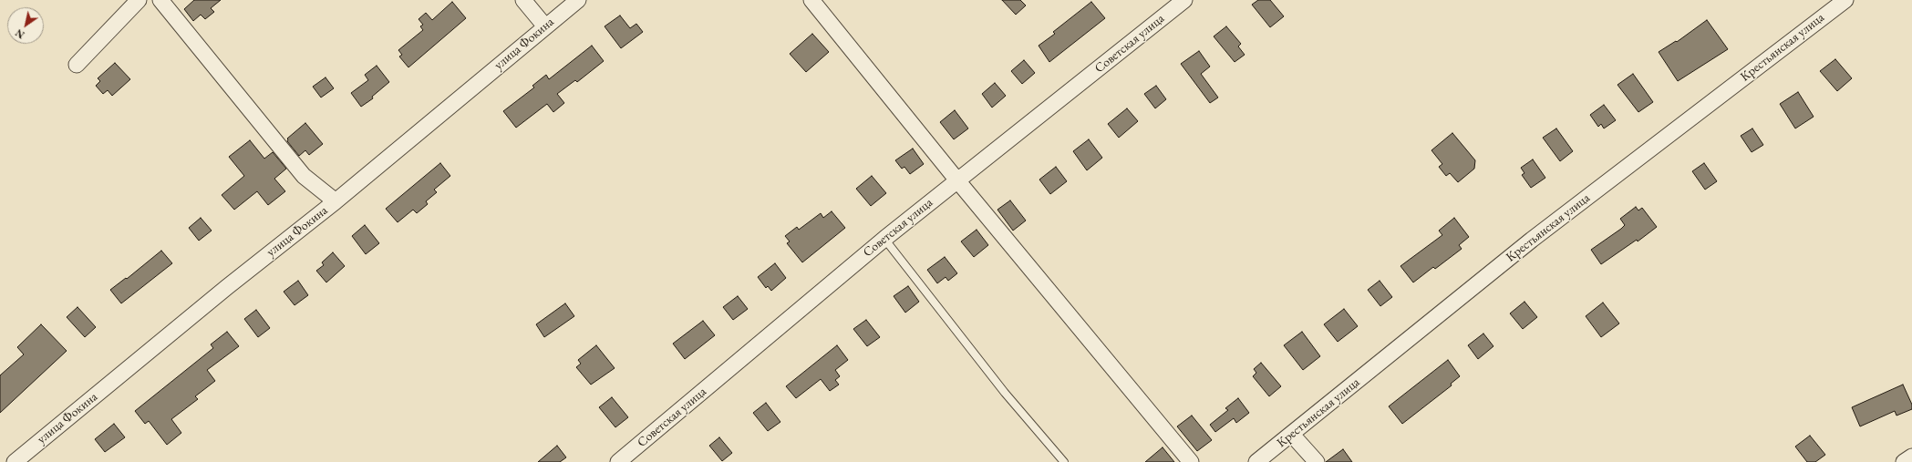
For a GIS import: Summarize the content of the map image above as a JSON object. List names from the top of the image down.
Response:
{
  "streets": {
    "street": ["улица Фокина", "Советская улица", "Крестьянская улица"]
  },
  "north": "bottom left"
}
